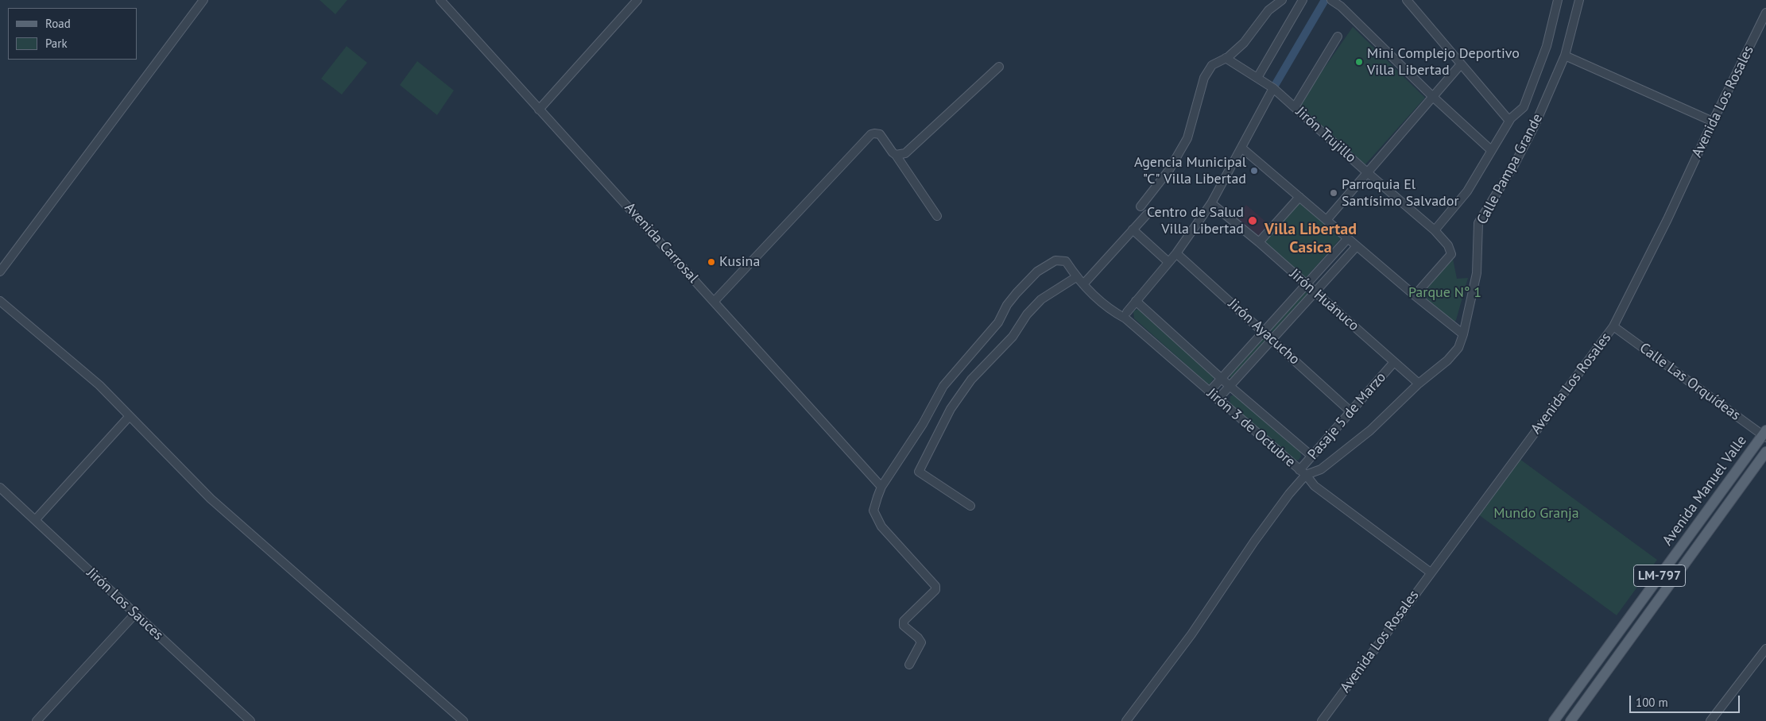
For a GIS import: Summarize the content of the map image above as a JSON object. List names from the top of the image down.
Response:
{
  "streets": {
    "main road": ["Avenida Manuel Valle", "LM-797"],
    "street": [
      "Avenida Los Rosales",
      "Jirón Trujillo",
      "Calle Pampa Grande",
      "Avenida Carrosal",
      "Jirón Huánuco",
      "Jirón Ayacucho",
      "Calle Las Orquídeas",
      "Pasaje 5 de Marzo",
      "Jirón 3 de Octubre",
      "Jirón Los Sauces"
    ]
  },
  "crossings": [
    ["Avenida Los Rosales", "Calle Las Orquídeas"],
    ["Avenida Los Rosales", "Jirón 3 de Octubre"],
    ["Calle Pampa Grande", "Jirón Huánuco"],
    ["Calle Pampa Grande", "Pasaje 5 de Marzo"],
    ["Calle Pampa Grande", "Jirón 3 de Octubre"],
    ["Avenida Carrosal", "Jirón 3 de Octubre"],
    ["Jirón Huánuco", "Pasaje 5 de Marzo"],
    ["Jirón Ayacucho", "Pasaje 5 de Marzo"],
    ["Calle Las Orquídeas", "Avenida Manuel Valle"],
    ["Pasaje 5 de Marzo", "Jirón 3 de Octubre"]
  ],
  "districts": ["Villa Libertad Casica"],
  "parks": ["Parque N° 1", "Mundo Granja"],
  "places": [
    "Mini Complejo Deportivo Villa Libertad",
    "Agencia Municipal \"C\" Villa Libertad",
    "Parroquia El Santísimo Salvador",
    "Centro de Salud Villa Libertad",
    "Kusina"
  ],
  "legend": ["Road", "Park"],
  "scale_bar": "100 m"
}
